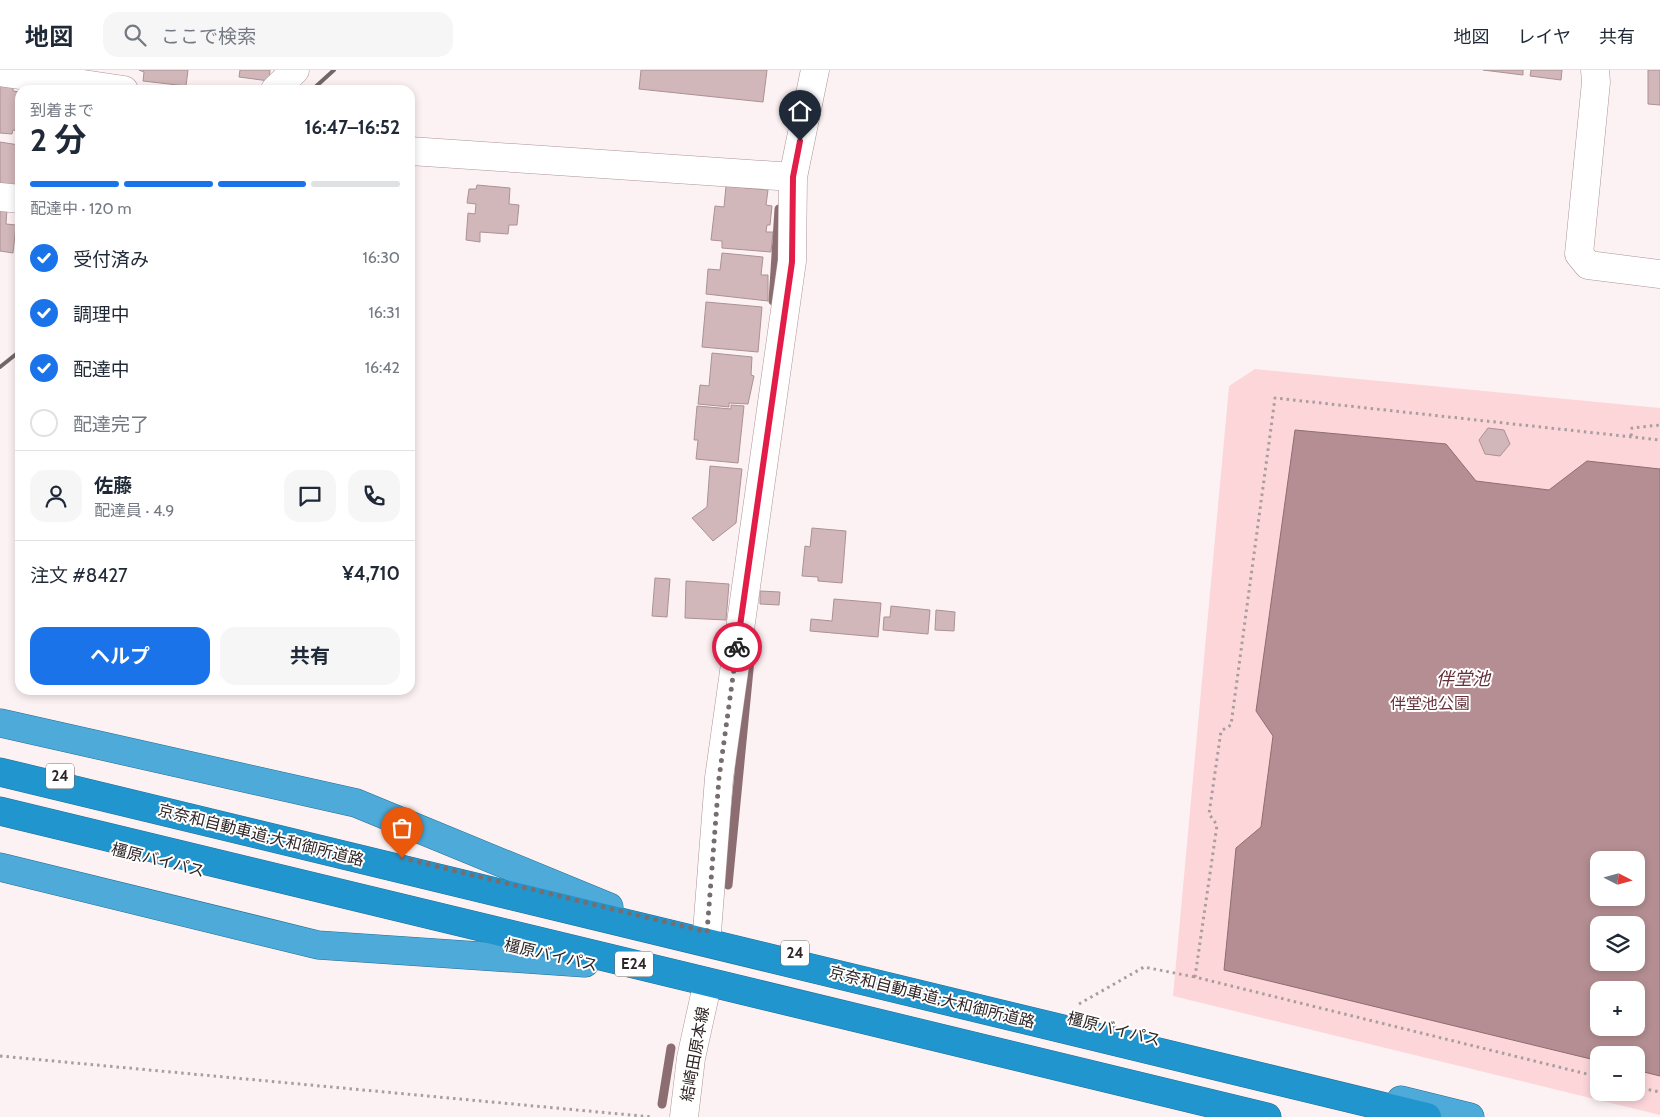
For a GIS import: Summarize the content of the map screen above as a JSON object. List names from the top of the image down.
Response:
{
  "streets": {
    "highway": [
      "24",
      "京奈和自動車道;大和御所道路",
      "橿原バイパス",
      "E24"
    ],
    "street": ["結崎田原本線"]
  },
  "crossings": [
    ["橿原バイパス", "結崎田原本線"]
  ],
  "water": ["伴堂池"],
  "parks": ["伴堂池公園"],
  "north": "right",
  "page": {
    "header": "地図",
    "search": "ここで検索",
    "nav": ["地図", "レイヤ", "共有"],
    "heading": ["2 分", "到着まで", "16:47–16:52"],
    "panel": [
      "佐藤",
      "配達員 · 4.9",
      "注文 #8427",
      "¥4,710"
    ],
    "bar": "配達中 · 120 m",
    "list": [
      ["受付済み", "16:30"],
      ["調理中", "16:31"],
      ["配達中", "16:42"],
      "配達完了"
    ],
    "buttons": ["ヘルプ", "共有"],
    "map_buttons": ["+", "−"]
  }
}
